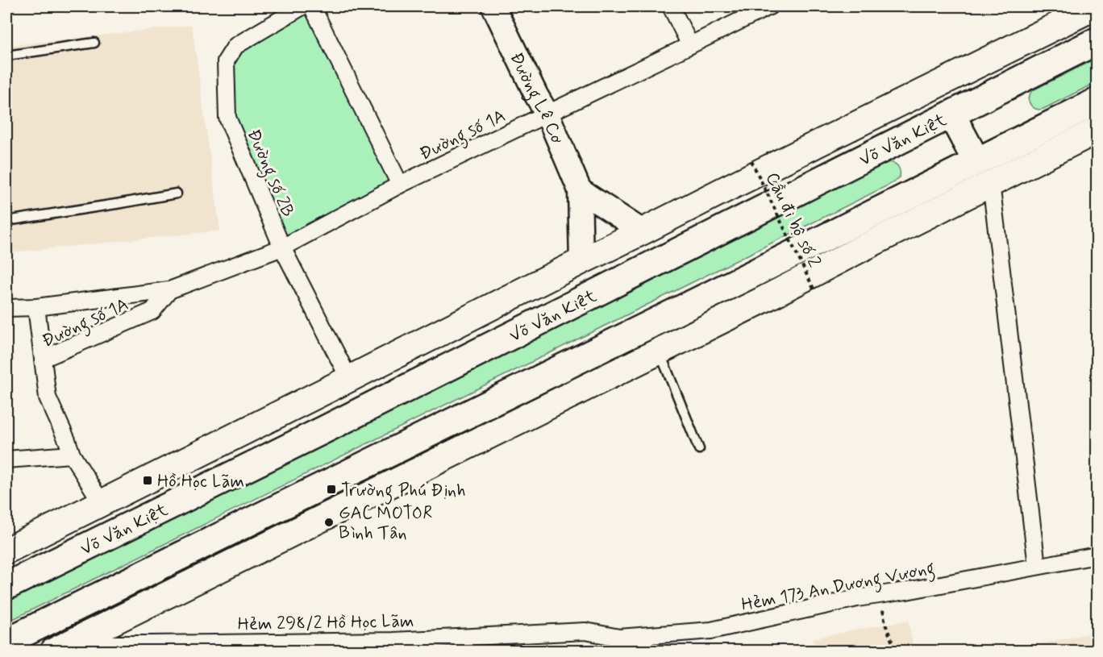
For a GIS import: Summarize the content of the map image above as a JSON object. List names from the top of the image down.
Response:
{
  "streets": {
    "highway": ["Võ Văn Kiệt"],
    "street": [
      "Đường Lê Cơ",
      "Đường số 1A",
      "Đường số 2B",
      "Hẻm 173 An Dương Vương",
      "Hẻm 298/2 Hồ Học Lãm"
    ],
    "path": ["Cầu đi bộ số 2"]
  },
  "crossings": [
    ["Đường Lê Cơ", "Đường số 1A"],
    ["Đường Lê Cơ", "Võ Văn Kiệt"],
    ["Đường số 1A", "Võ Văn Kiệt"],
    ["Đường số 1A", "Đường số 2B"],
    ["Võ Văn Kiệt", "Đường số 2B"],
    ["Hẻm 173 An Dương Vương", "Hẻm 298/2 Hồ Học Lãm"]
  ],
  "places": {
    "transit": ["Hồ Học Lãm", "Trường Phú Định"],
    "other": ["GAC MOTOR Bình Tân"]
  }
}
